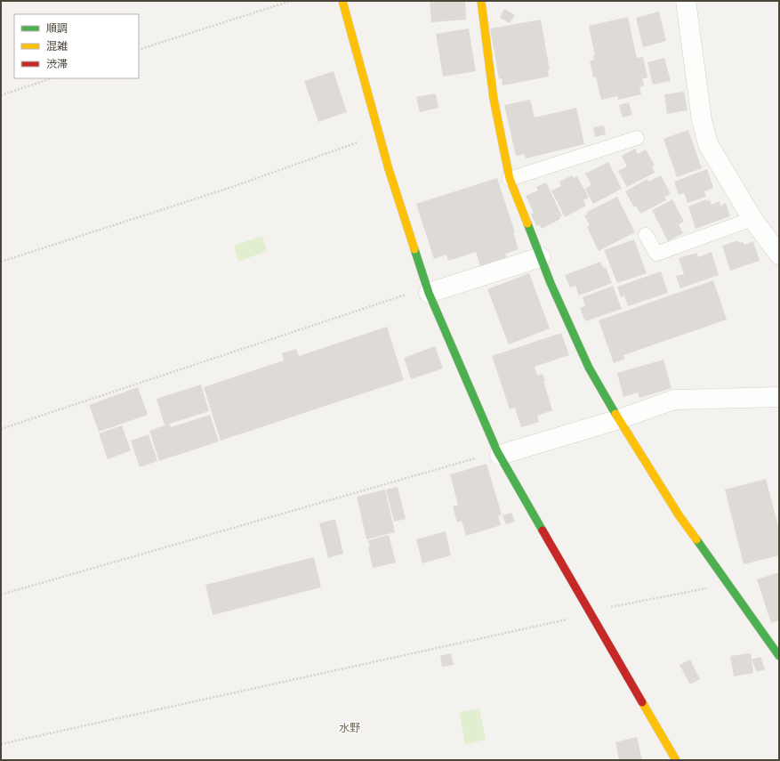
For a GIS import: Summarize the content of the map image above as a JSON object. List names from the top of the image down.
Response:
{
  "districts": ["水野"],
  "legend": ["順調", "混雑", "渋滞"]
}
